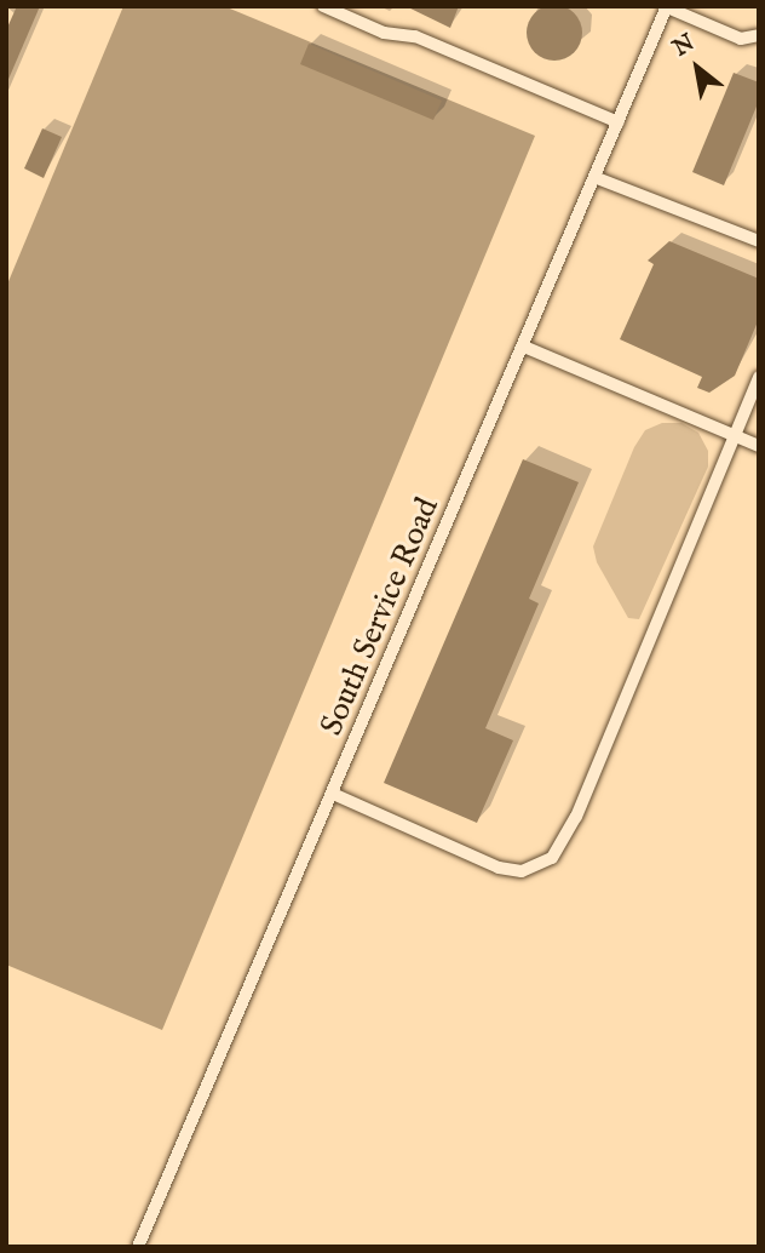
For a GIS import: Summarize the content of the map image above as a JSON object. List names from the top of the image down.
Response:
{
  "streets": {
    "lane": ["South Service Road"]
  },
  "north": "top left"
}
